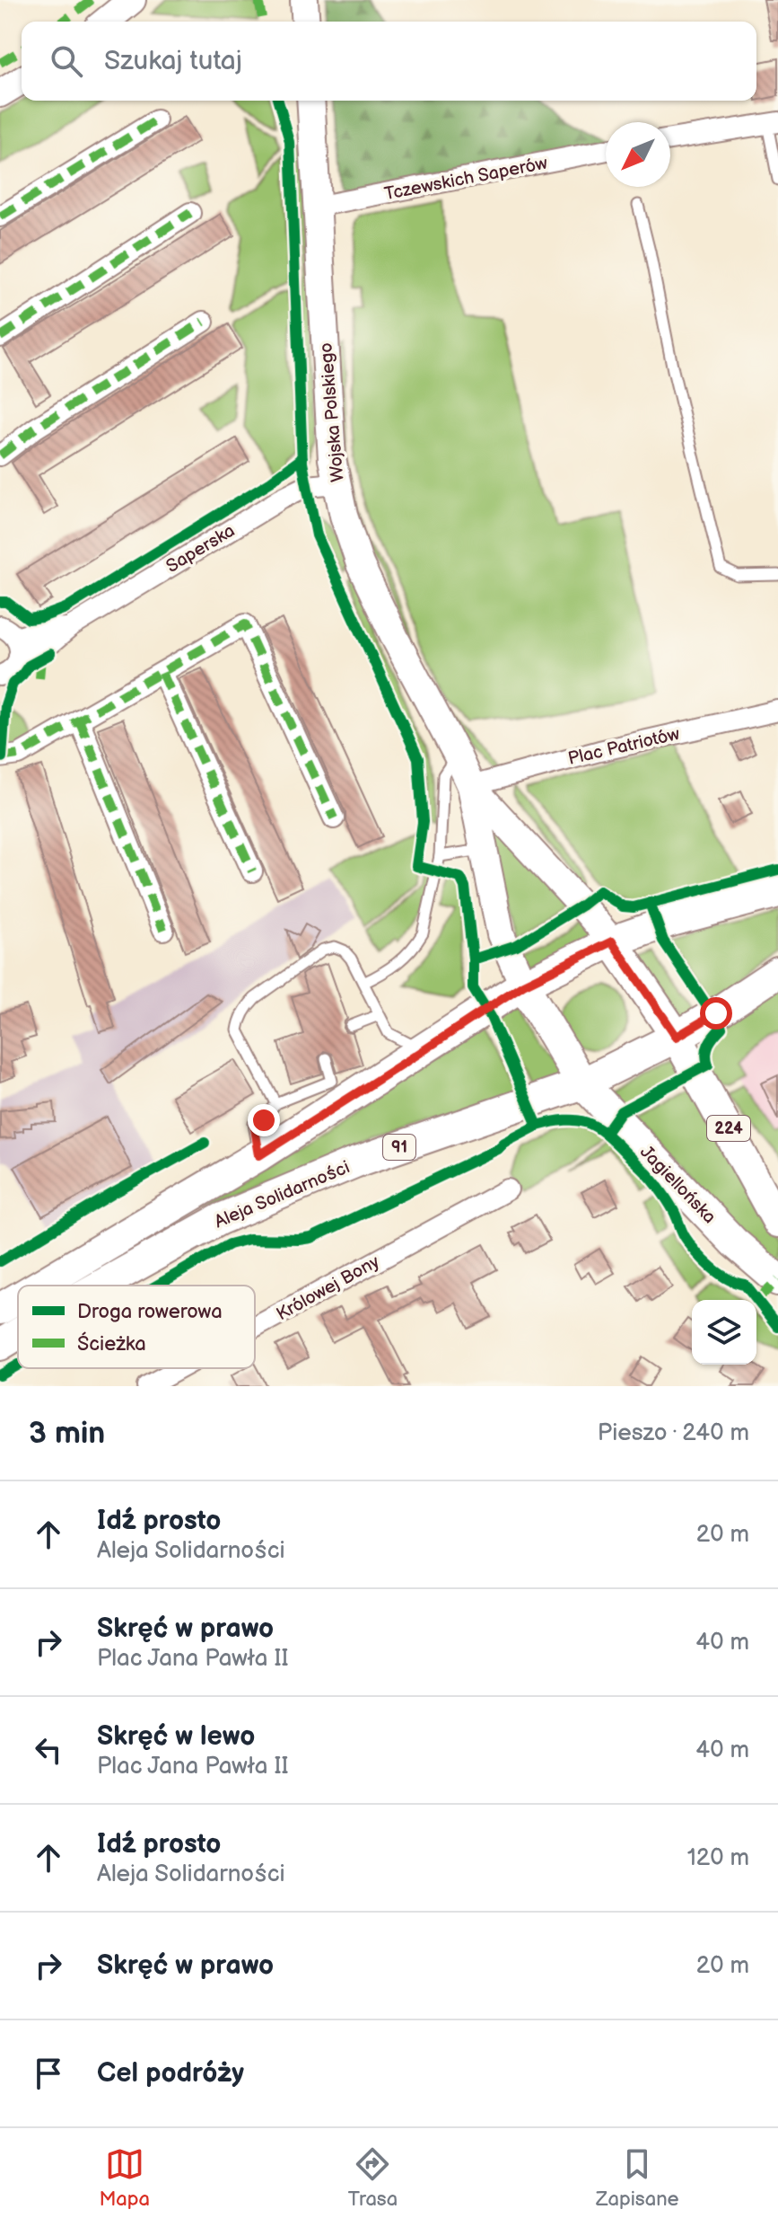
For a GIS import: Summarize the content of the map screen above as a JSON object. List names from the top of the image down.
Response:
{
  "streets": {
    "main road": [
      "224",
      "91",
      "Jagiellońska",
      "Aleja Solidarności"
    ],
    "street": [
      "Tczewskich Saperów",
      "Wojska Polskiego",
      "Saperska",
      "Plac Patriotów",
      "Królowej Bony"
    ]
  },
  "crossings": [
    ["Tczewskich Saperów", "Wojska Polskiego"],
    ["Wojska Polskiego", "Saperska"],
    ["Wojska Polskiego", "Plac Patriotów"],
    ["Wojska Polskiego", "Jagiellońska"],
    ["Wojska Polskiego", "Aleja Solidarności"],
    ["224", "91"],
    ["91", "Jagiellońska"],
    ["91", "Aleja Solidarności"],
    ["Jagiellońska", "Aleja Solidarności"]
  ],
  "legend": ["Droga rowerowa", "Ścieżka"],
  "north": "bottom left",
  "page": {
    "search": "Szukaj tutaj",
    "heading": ["3 min", "Pieszo · 240 m"],
    "list": [
      ["Idź prosto", "Aleja Solidarności", "20 m"],
      ["Skręć w prawo", "Plac Jana Pawła II", "40 m"],
      ["Skręć w lewo", "Plac Jana Pawła II", "40 m"],
      ["Idź prosto", "Aleja Solidarności", "120 m"],
      ["Skręć w prawo", "20 m"],
      "Cel podróży"
    ],
    "nav": ["Mapa", "Trasa", "Zapisane"]
  }
}
